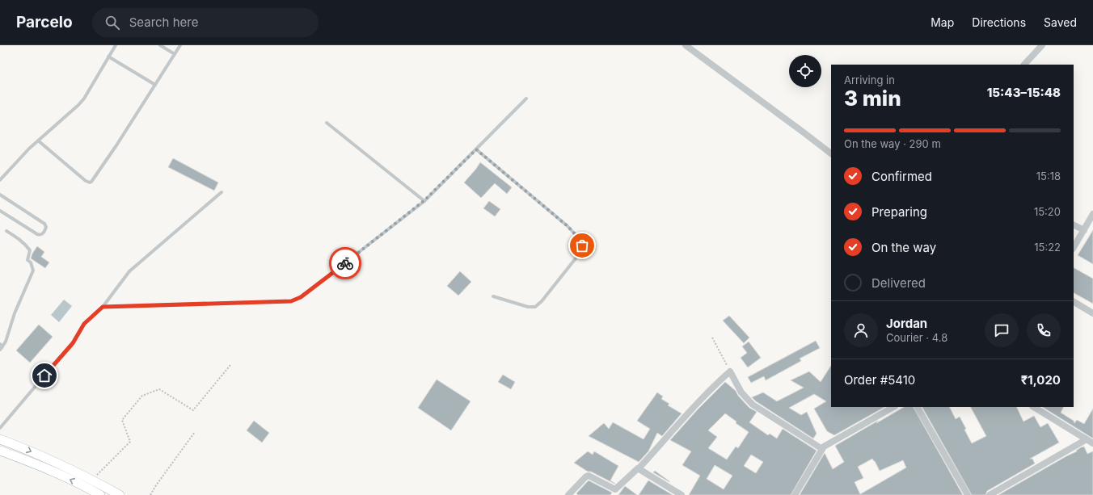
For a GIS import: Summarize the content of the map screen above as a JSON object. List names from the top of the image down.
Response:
{
  "page": {
    "header": "Parcelo",
    "search": "Search here",
    "nav": ["Map", "Directions", "Saved"],
    "heading": ["3 min", "Arriving in", "15:43–15:48"],
    "panel": [
      "Jordan",
      "Courier · 4.8",
      "Order #5410",
      "₹1,020"
    ],
    "bar": "On the way · 290 m",
    "list": [
      ["Confirmed", "15:18"],
      ["Preparing", "15:20"],
      ["On the way", "15:22"],
      "Delivered"
    ]
  }
}
